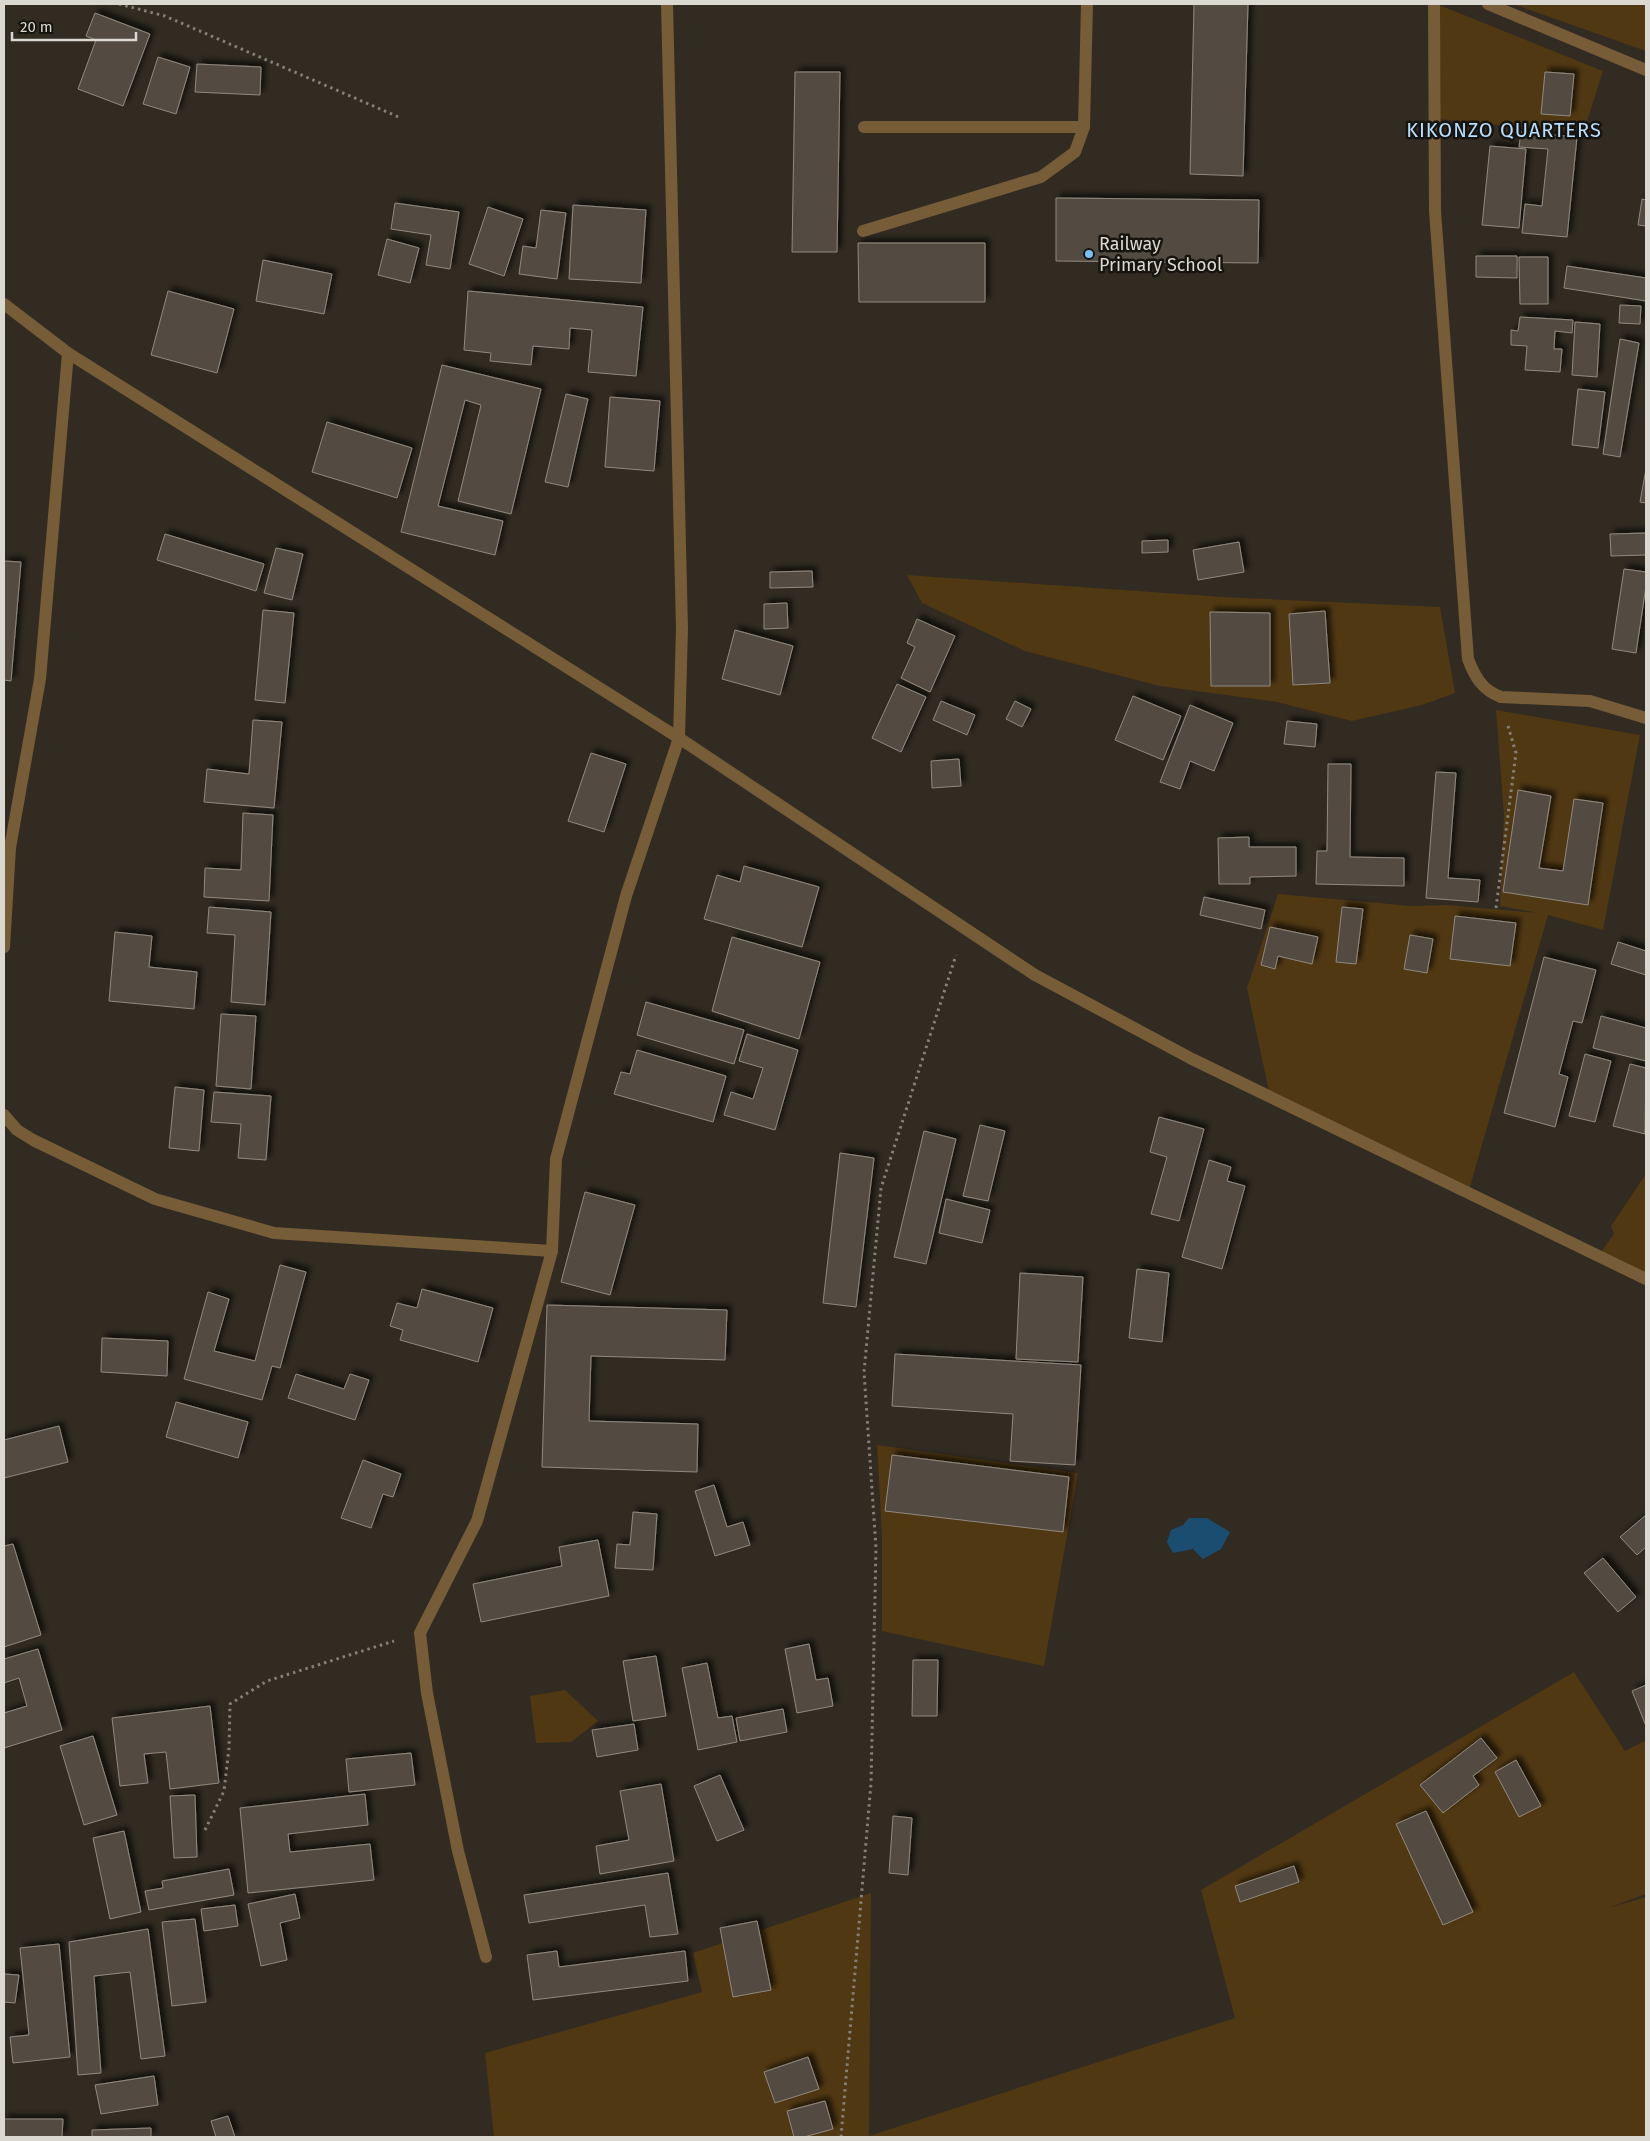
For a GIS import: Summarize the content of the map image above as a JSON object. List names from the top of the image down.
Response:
{
  "districts": ["KIKONZO QUARTERS"],
  "places": ["Railway Primary School"],
  "scale_bar": "20 m"
}
